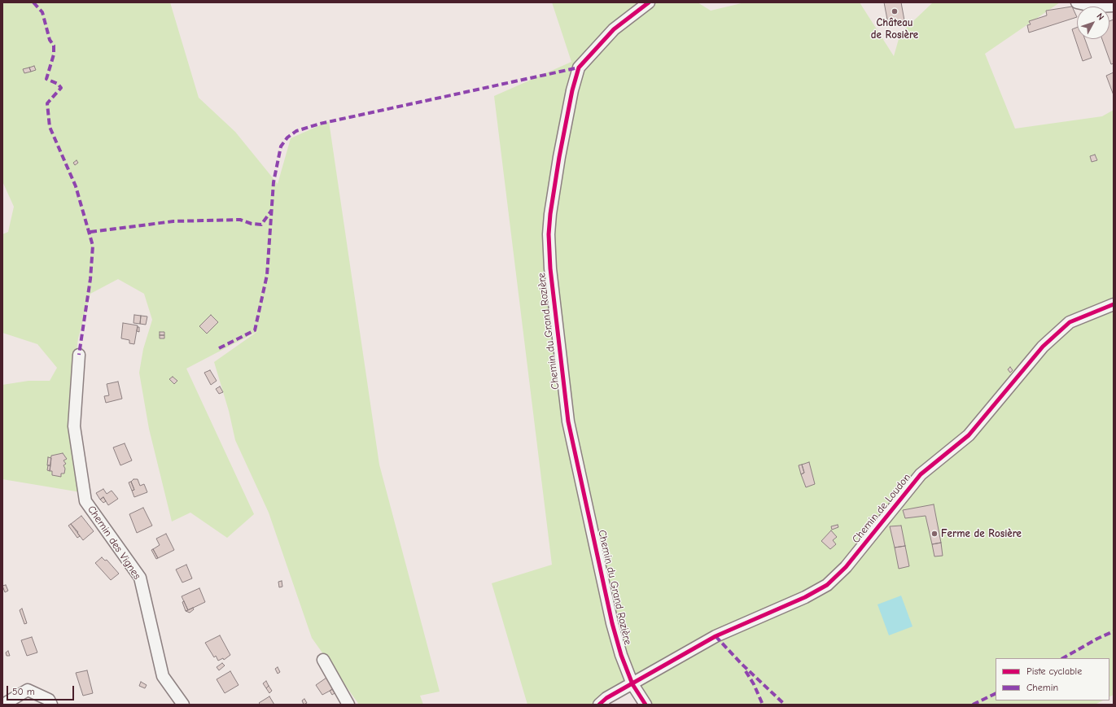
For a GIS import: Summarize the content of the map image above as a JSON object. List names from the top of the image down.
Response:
{
  "streets": {
    "street": ["Chemin du Grand Rozière", "Chemin de Loudon", "Chemin des Vignes"]
  },
  "crossings": [
    ["Chemin du Grand Rozière", "Chemin de Loudon"]
  ],
  "places": ["Château de Rosière", "Ferme de Rosière"],
  "legend": ["Piste cyclable", "Chemin"],
  "scale_bar": "50 m",
  "north": "top right"
}
